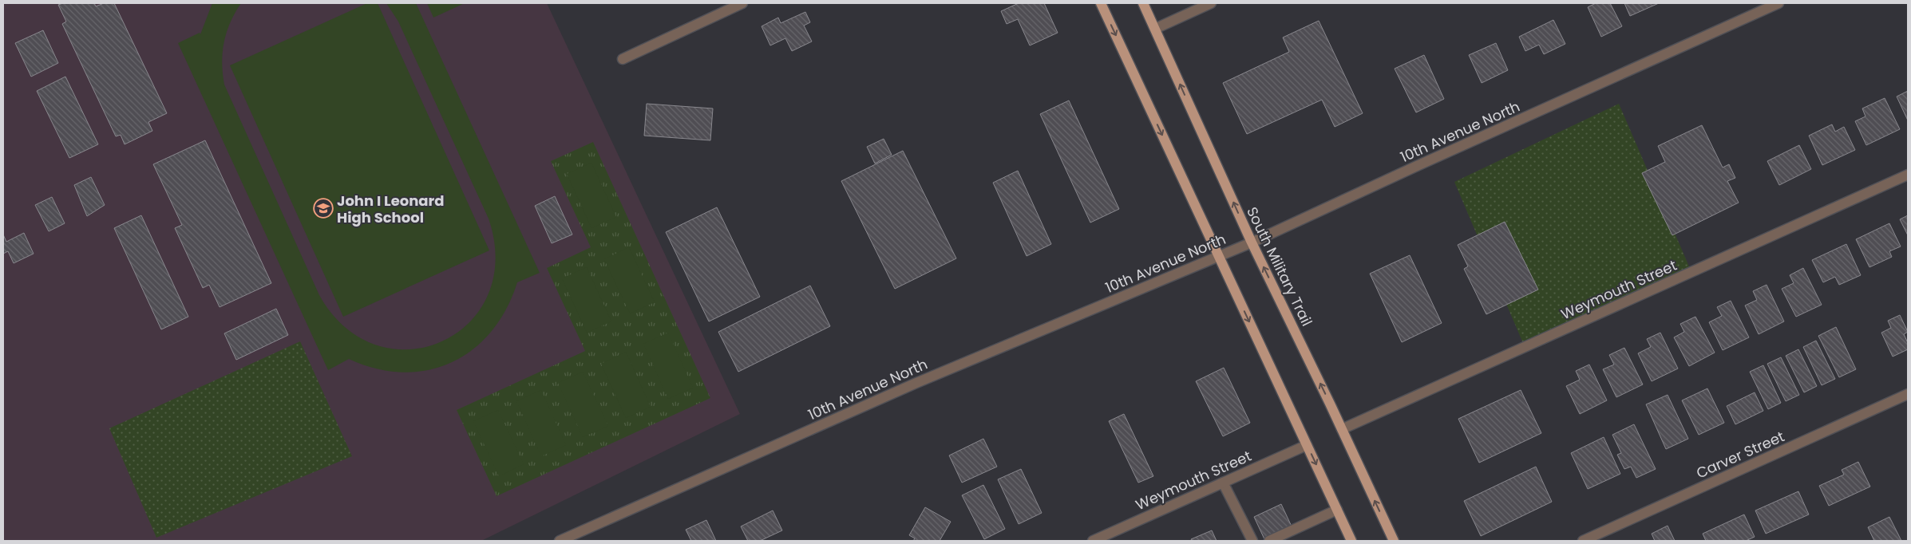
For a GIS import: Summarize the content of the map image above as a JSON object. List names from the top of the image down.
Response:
{
  "streets": {
    "main road": ["South Military Trail"],
    "street": ["10th Avenue North", "Weymouth Street", "Carver Street"]
  },
  "crossings": [
    ["10th Avenue North", "South Military Trail"],
    ["South Military Trail", "Weymouth Street"]
  ],
  "places": {
    "school or university": ["John I Leonard High School"]
  }
}
